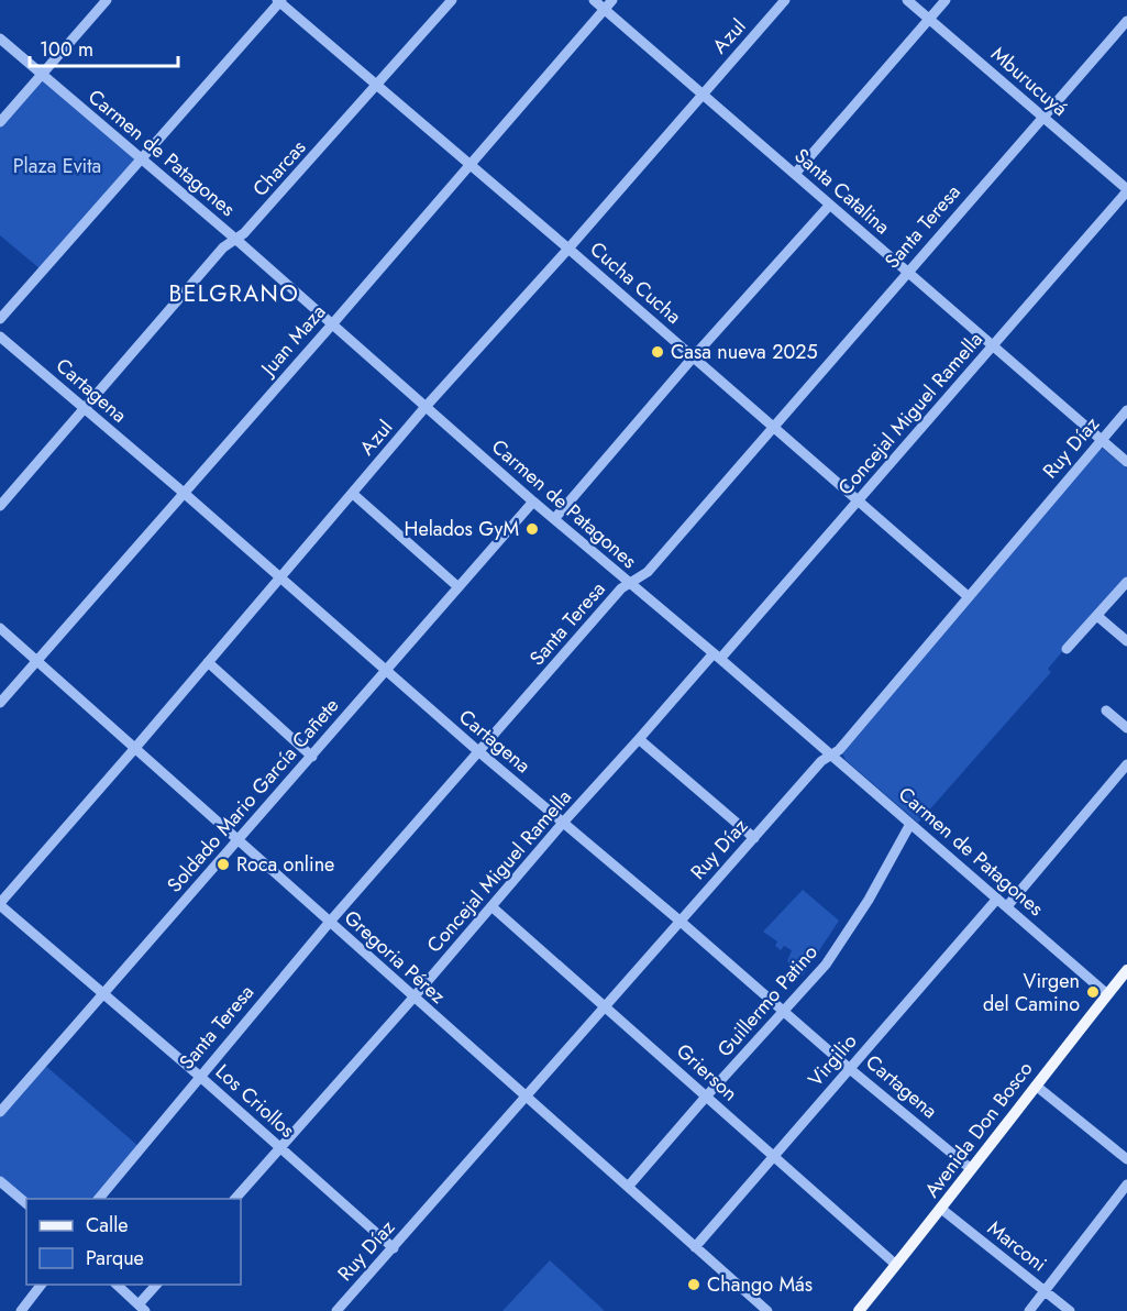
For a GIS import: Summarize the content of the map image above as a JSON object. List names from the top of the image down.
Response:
{
  "streets": {
    "main road": ["Avenida Don Bosco"],
    "street": [
      "Azul",
      "Mburucuyá",
      "Carmen de Patagones",
      "Charcas",
      "Santa Catalina",
      "Santa Teresa",
      "Cucha Cucha",
      "Juan Maza",
      "Cartagena",
      "Concejal Miguel Ramella",
      "Ruy Díaz",
      "Soldado Mario García Cañete",
      "Gregoria Pérez",
      "Guillermo Patino",
      "Virgilio",
      "Grierson",
      "Los Criollos",
      "Marconi"
    ]
  },
  "crossings": [
    ["Azul", "Carmen de Patagones"],
    ["Azul", "Santa Catalina"],
    ["Azul", "Cucha Cucha"],
    ["Azul", "Cartagena"],
    ["Azul", "Gregoria Pérez"],
    ["Azul", "Los Criollos"],
    ["Mburucuyá", "Santa Teresa"],
    ["Mburucuyá", "Concejal Miguel Ramella"],
    ["Carmen de Patagones", "Charcas"],
    ["Carmen de Patagones", "Santa Teresa"],
    ["Carmen de Patagones", "Juan Maza"],
    ["Carmen de Patagones", "Concejal Miguel Ramella"],
    ["Carmen de Patagones", "Ruy Díaz"],
    ["Carmen de Patagones", "Soldado Mario García Cañete"],
    ["Carmen de Patagones", "Guillermo Patino"],
    ["Carmen de Patagones", "Virgilio"],
    ["Carmen de Patagones", "Avenida Don Bosco"],
    ["Charcas", "Cucha Cucha"],
    ["Charcas", "Cartagena"],
    ["Santa Catalina", "Santa Teresa"],
    ["Santa Catalina", "Juan Maza"],
    ["Santa Catalina", "Concejal Miguel Ramella"],
    ["Santa Catalina", "Ruy Díaz"],
    ["Santa Teresa", "Cucha Cucha"],
    ["Santa Teresa", "Cartagena"],
    ["Santa Teresa", "Gregoria Pérez"],
    ["Santa Teresa", "Los Criollos"],
    ["Cucha Cucha", "Juan Maza"],
    ["Cucha Cucha", "Concejal Miguel Ramella"],
    ["Cucha Cucha", "Ruy Díaz"],
    ["Juan Maza", "Cartagena"],
    ["Juan Maza", "Gregoria Pérez"],
    ["Cartagena", "Concejal Miguel Ramella"],
    ["Cartagena", "Ruy Díaz"],
    ["Cartagena", "Soldado Mario García Cañete"],
    ["Cartagena", "Guillermo Patino"],
    ["Cartagena", "Virgilio"],
    ["Cartagena", "Avenida Don Bosco"],
    ["Concejal Miguel Ramella", "Gregoria Pérez"],
    ["Concejal Miguel Ramella", "Grierson"],
    ["Concejal Miguel Ramella", "Los Criollos"],
    ["Ruy Díaz", "Gregoria Pérez"],
    ["Ruy Díaz", "Grierson"],
    ["Ruy Díaz", "Los Criollos"],
    ["Soldado Mario García Cañete", "Gregoria Pérez"],
    ["Soldado Mario García Cañete", "Los Criollos"],
    ["Gregoria Pérez", "Guillermo Patino"],
    ["Gregoria Pérez", "Virgilio"],
    ["Guillermo Patino", "Grierson"],
    ["Virgilio", "Grierson"],
    ["Grierson", "Avenida Don Bosco"],
    ["Avenida Don Bosco", "Marconi"]
  ],
  "districts": ["BELGRANO"],
  "parks": ["Plaza Evita"],
  "places": [
    "Casa nueva 2025",
    "Helados GyM",
    "Roca online",
    "Virgen del Camino",
    "Chango Más"
  ],
  "legend": ["Calle", "Parque"],
  "scale_bar": "100 m"
}
